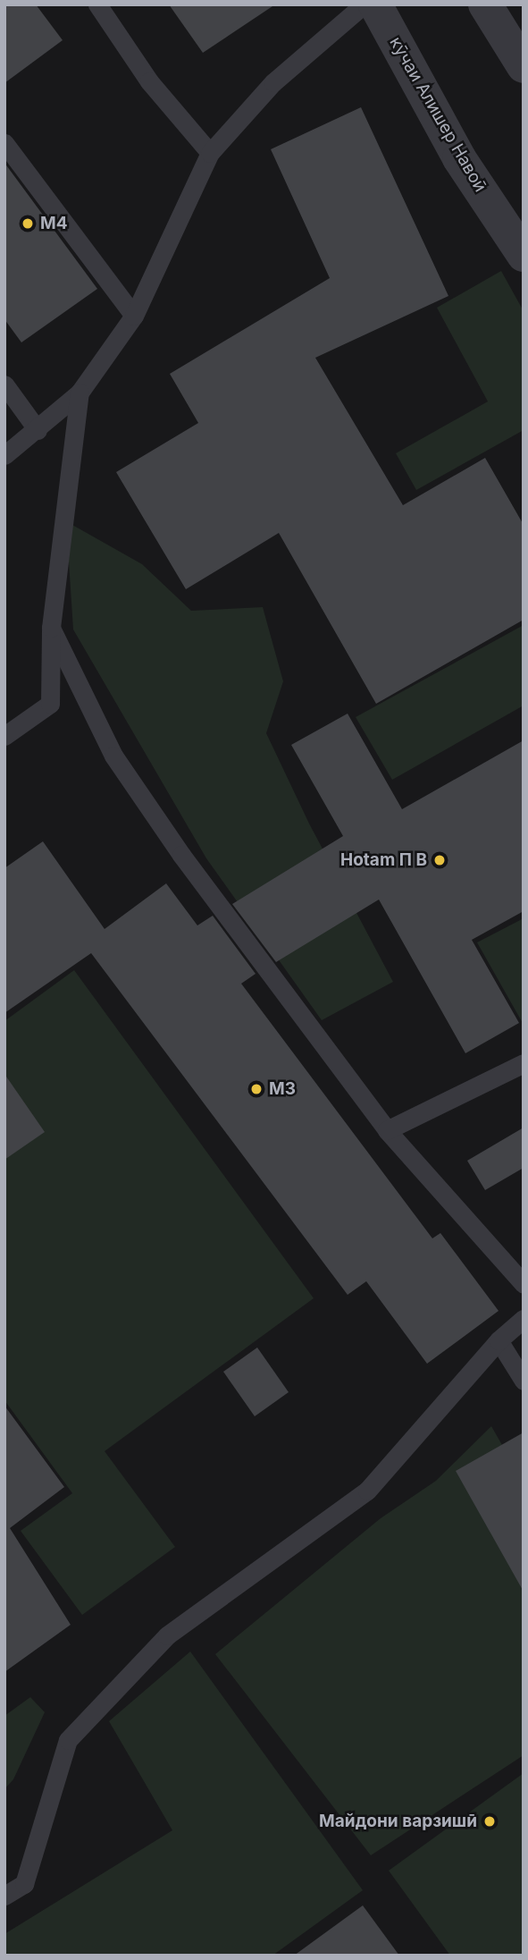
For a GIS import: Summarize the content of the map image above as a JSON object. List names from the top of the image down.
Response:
{
  "streets": {
    "street": ["кӯчаи Алишер Навоӣ"]
  },
  "places": [
    "М4",
    "Hotam П В",
    "М3",
    "Майдони варзишӣ"
  ]
}
